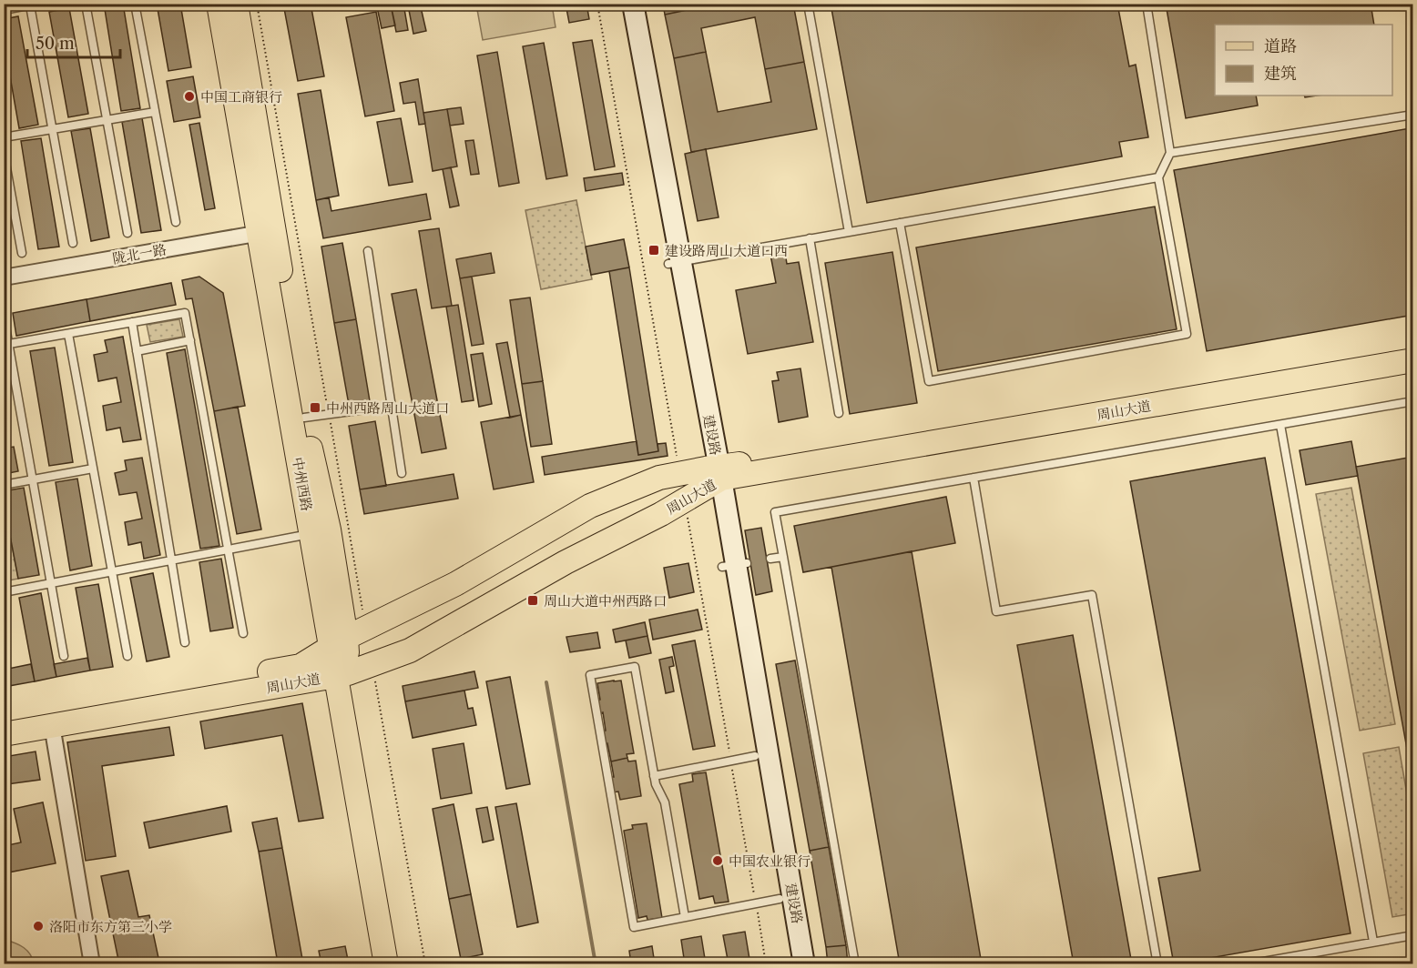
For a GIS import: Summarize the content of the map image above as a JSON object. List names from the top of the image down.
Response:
{
  "streets": {
    "main road": ["周山大道", "中州西路"],
    "street": ["陇北一路", "建设路"]
  },
  "crossings": [
    ["陇北一路", "中州西路"],
    ["周山大道", "建设路"],
    ["周山大道", "中州西路"]
  ],
  "places": {
    "other": ["中国工商银行", "中国农业银行", "洛阳市东方第三小学"],
    "transit": ["建设路周山大道口西", "中州西路周山大道口", "周山大道中州西路口"]
  },
  "legend": ["道路", "建筑"],
  "scale_bar": "50 m"
}
